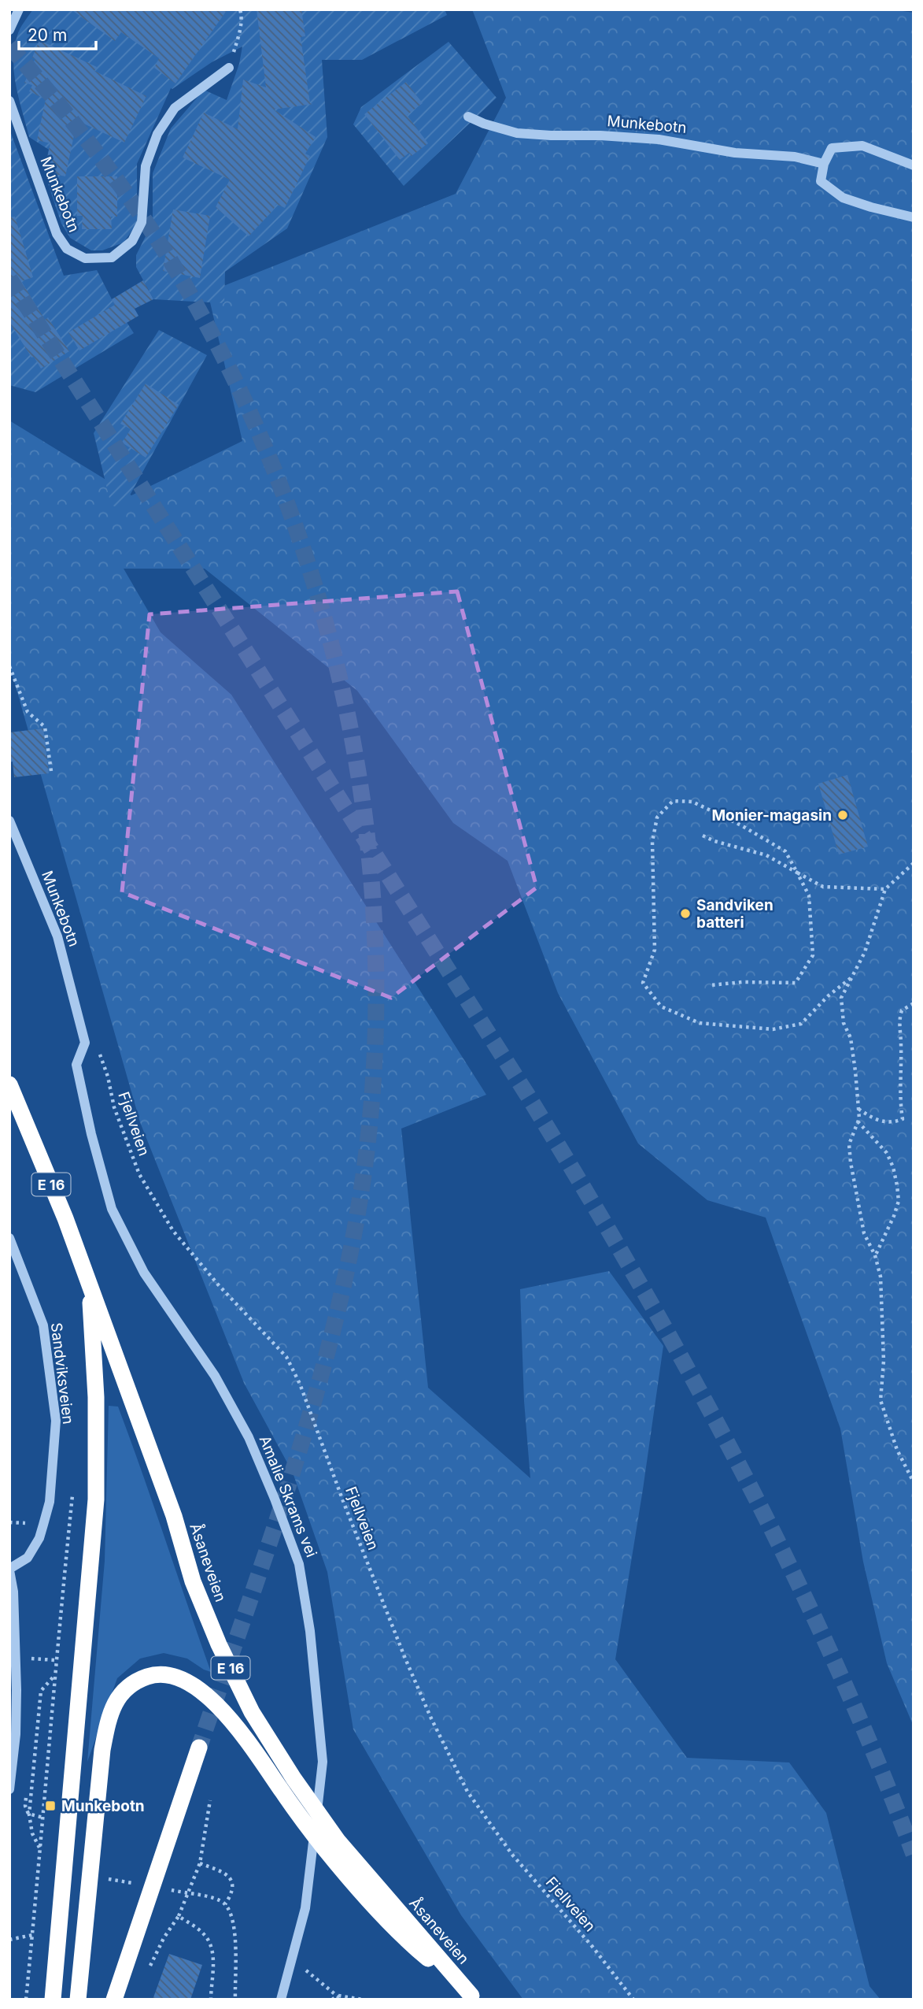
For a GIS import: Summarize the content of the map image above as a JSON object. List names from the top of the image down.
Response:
{
  "streets": {
    "highway": ["E 16", "Åsaneveien"],
    "street": ["Munkebotn", "Sandviksveien", "Amalie Skrams vei"],
    "path": ["Fjellveien"]
  },
  "crossings": [
    ["Munkebotn", "Fjellveien"],
    ["Munkebotn", "Amalie Skrams vei"],
    ["Fjellveien", "Amalie Skrams vei"],
    ["E 16", "Åsaneveien"]
  ],
  "places": {
    "other": ["Monier-magasin", "Sandviken batteri"],
    "transit": ["Munkebotn"]
  },
  "scale_bar": "20 m"
}
